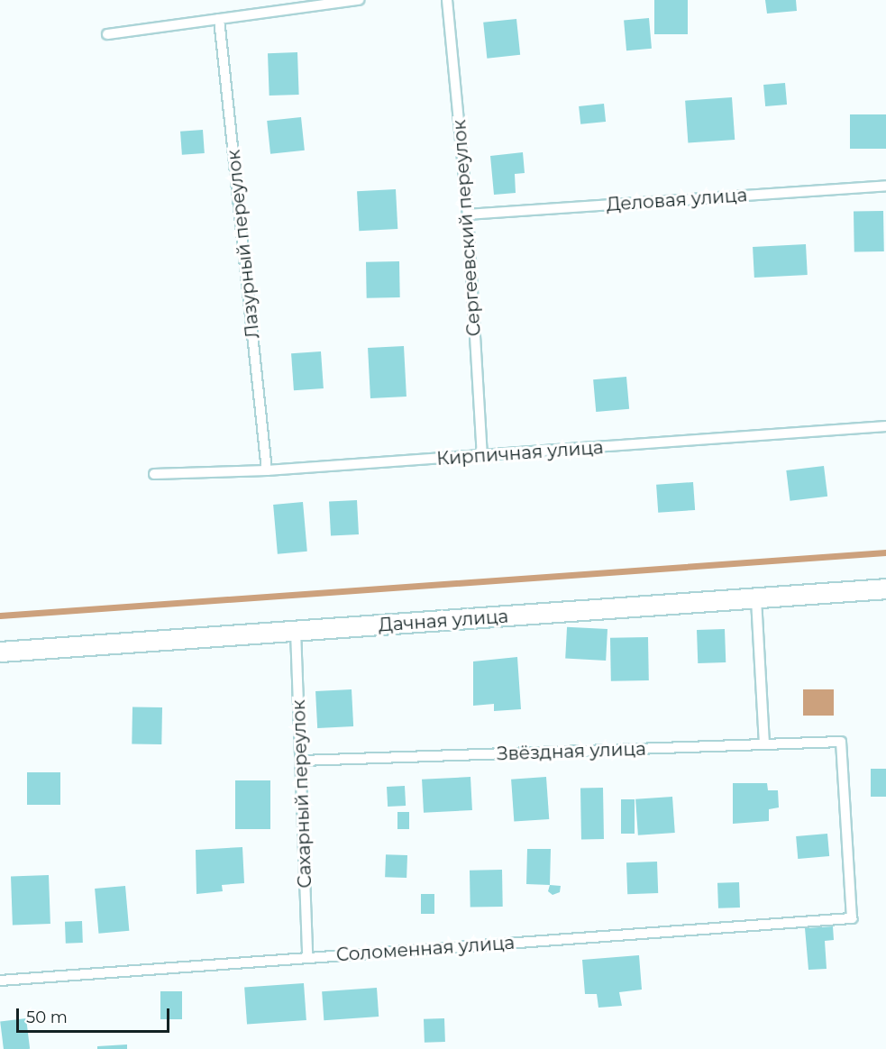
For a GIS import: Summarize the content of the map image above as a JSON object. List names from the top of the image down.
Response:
{
  "streets": {
    "street": ["Дачная улица"],
    "lane": [
      "Деловая улица",
      "Сергеевский переулок",
      "Лазурный переулок",
      "Кирпичная улица",
      "Звёздная улица",
      "Сахарный переулок",
      "Соломенная улица"
    ]
  },
  "crossings": [
    ["Деловая улица", "Сергеевский переулок"],
    ["Сергеевский переулок", "Кирпичная улица"],
    ["Лазурный переулок", "Кирпичная улица"],
    ["Дачная улица", "Сахарный переулок"],
    ["Звёздная улица", "Сахарный переулок"],
    ["Звёздная улица", "Соломенная улица"],
    ["Сахарный переулок", "Соломенная улица"]
  ],
  "scale_bar": "50 m"
}
